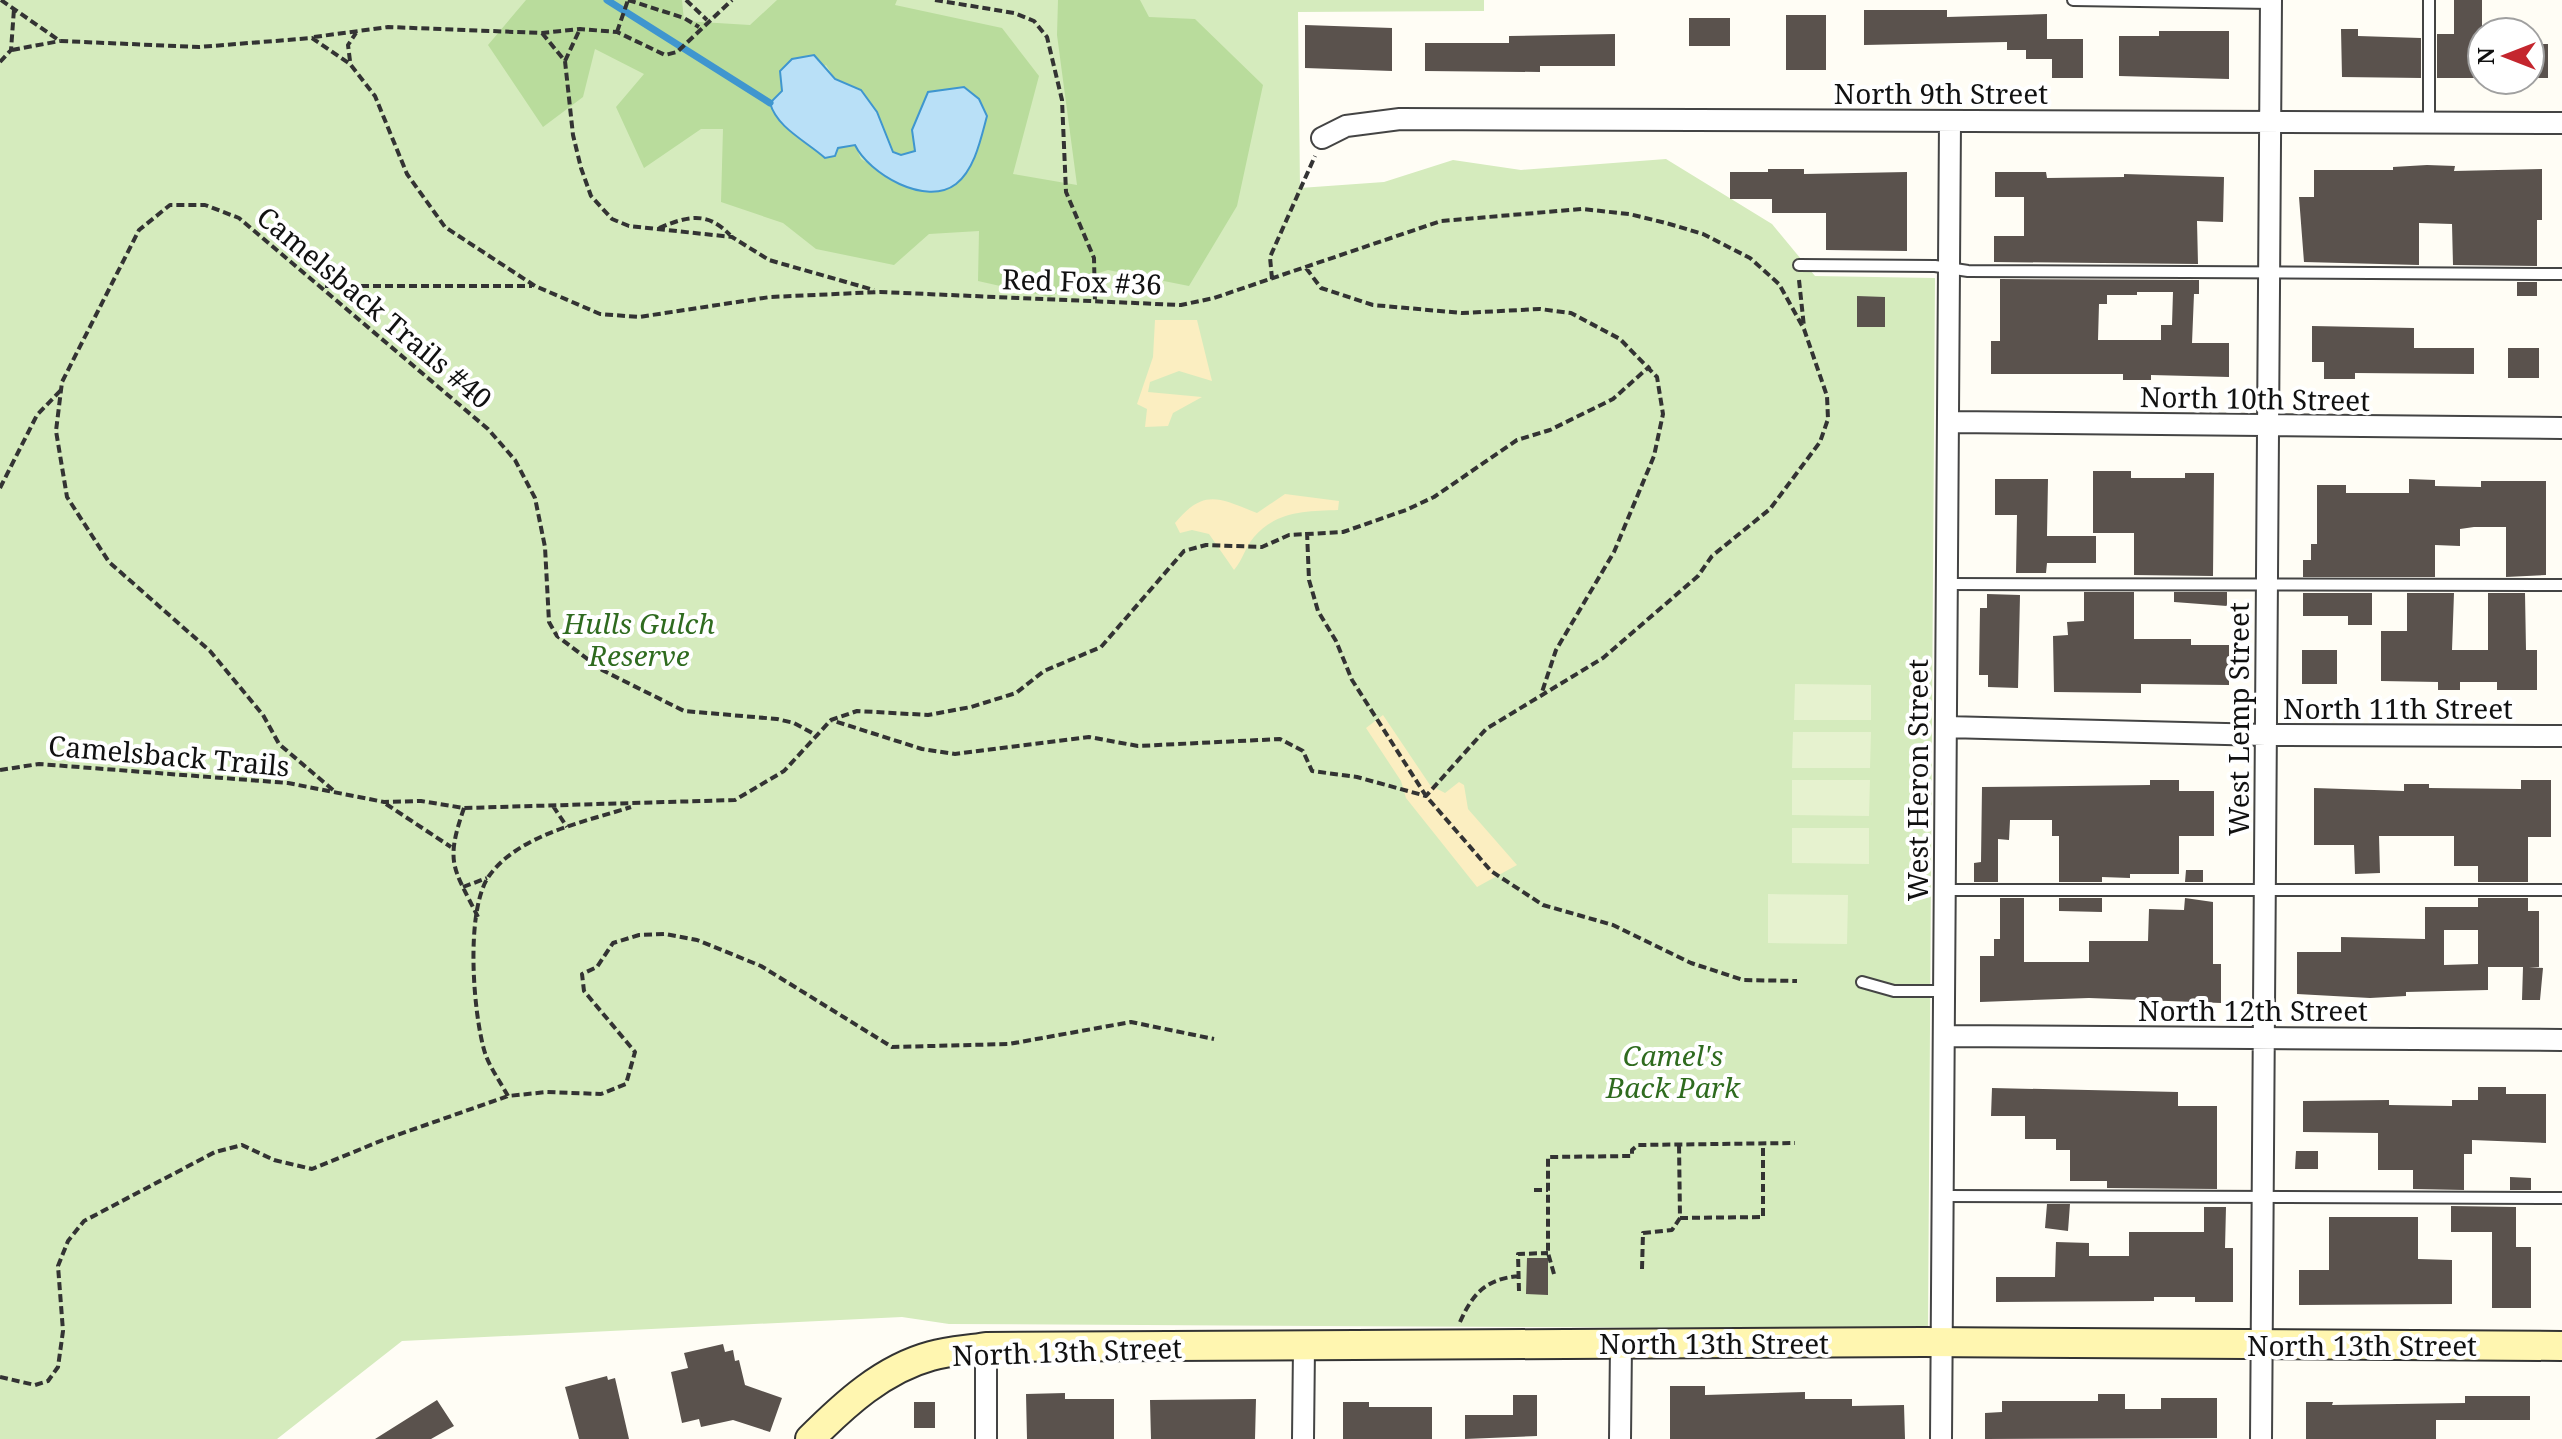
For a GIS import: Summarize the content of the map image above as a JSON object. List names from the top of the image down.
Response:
{
  "streets": {
    "street": [
      "North 9th Street",
      "North 10th Street",
      "North 11th Street",
      "West Lemp Street",
      "West Heron Street",
      "North 12th Street",
      "North 13th Street"
    ],
    "path": ["Red Fox #36", "Camelsback Trails #40", "Camelsback Trails"]
  },
  "crossings": [
    ["North 9th Street", "West Lemp Street"],
    ["North 9th Street", "West Heron Street"],
    ["Camelsback Trails #40", "Camelsback Trails"],
    ["North 10th Street", "West Lemp Street"],
    ["North 10th Street", "West Heron Street"],
    ["North 11th Street", "West Lemp Street"],
    ["North 11th Street", "West Heron Street"],
    ["West Lemp Street", "North 12th Street"],
    ["West Lemp Street", "North 13th Street"],
    ["West Heron Street", "North 12th Street"],
    ["West Heron Street", "North 13th Street"]
  ],
  "parks": ["Hulls Gulch Reserve", "Camel's Back Park"],
  "north": "left"
}
